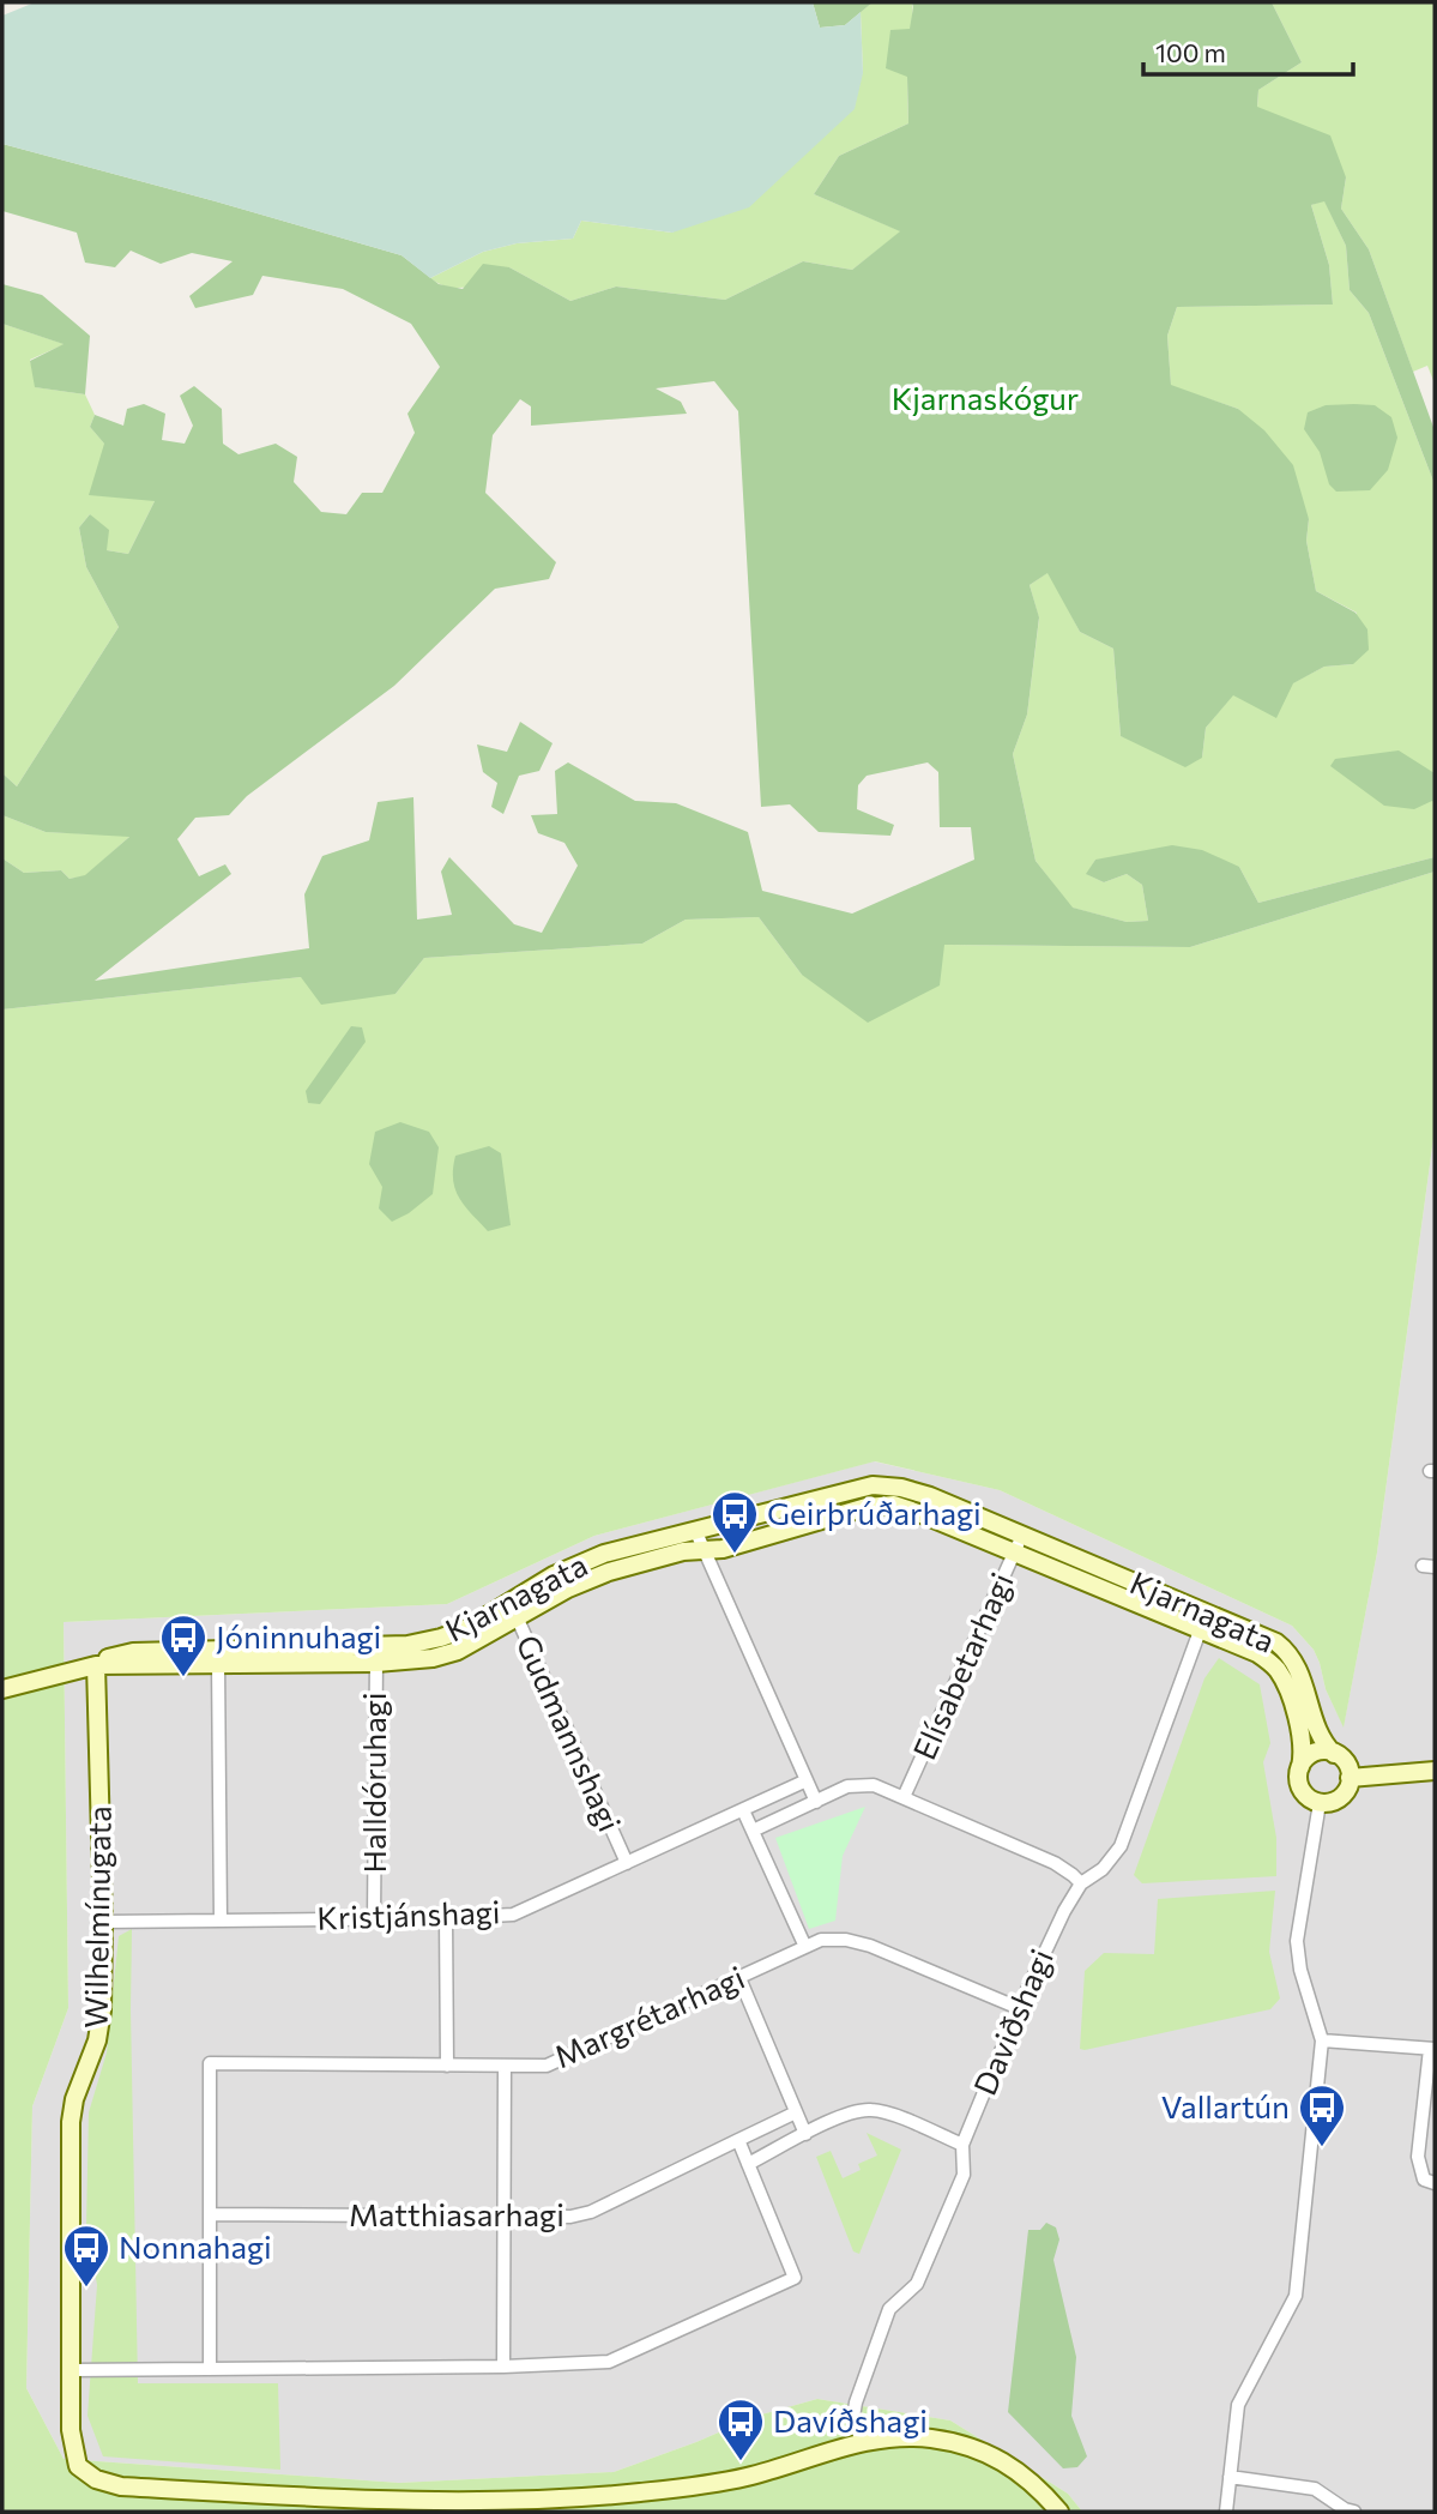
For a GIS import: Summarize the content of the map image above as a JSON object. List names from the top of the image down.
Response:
{
  "streets": {
    "street": [
      "Kjarnagata",
      "Elísabetarhagi",
      "Gudmannshagi",
      "Halldóruhagi",
      "Kristjánshagi",
      "Wilhelmínugata",
      "Margrétarhagi",
      "Daviðshagi",
      "Matthiasarhagi"
    ]
  },
  "crossings": [
    ["Kjarnagata", "Elísabetarhagi"],
    ["Kjarnagata", "Gudmannshagi"],
    ["Kjarnagata", "Halldóruhagi"],
    ["Kjarnagata", "Wilhelmínugata"],
    ["Kjarnagata", "Daviðshagi"],
    ["Gudmannshagi", "Kristjánshagi"],
    ["Halldóruhagi", "Kristjánshagi"],
    ["Kristjánshagi", "Wilhelmínugata"],
    ["Wilhelmínugata", "Daviðshagi"],
    ["Margrétarhagi", "Daviðshagi"],
    ["Margrétarhagi", "Matthiasarhagi"]
  ],
  "parks": ["Kjarnaskógur"],
  "places": {
    "bus stop": [
      "Geirþrúðarhagi",
      "Jóninnuhagi",
      "Vallartún",
      "Nonnahagi",
      "Davíðshagi"
    ]
  },
  "scale_bar": "100 m"
}
